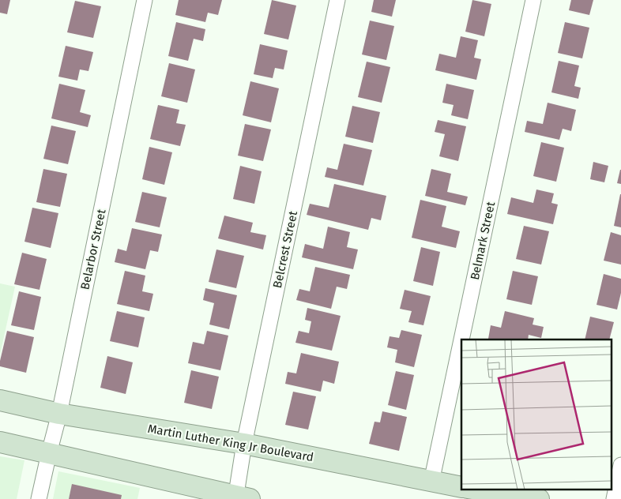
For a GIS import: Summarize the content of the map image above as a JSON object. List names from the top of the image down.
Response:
{
  "streets": {
    "main road": ["Martin Luther King Jr Boulevard"],
    "street": ["Belmark Street", "Belarbor Street", "Belcrest Street"]
  },
  "crossings": [
    ["Belmark Street", "Martin Luther King Jr Boulevard"],
    ["Belarbor Street", "Martin Luther King Jr Boulevard"],
    ["Belcrest Street", "Martin Luther King Jr Boulevard"]
  ]
}
